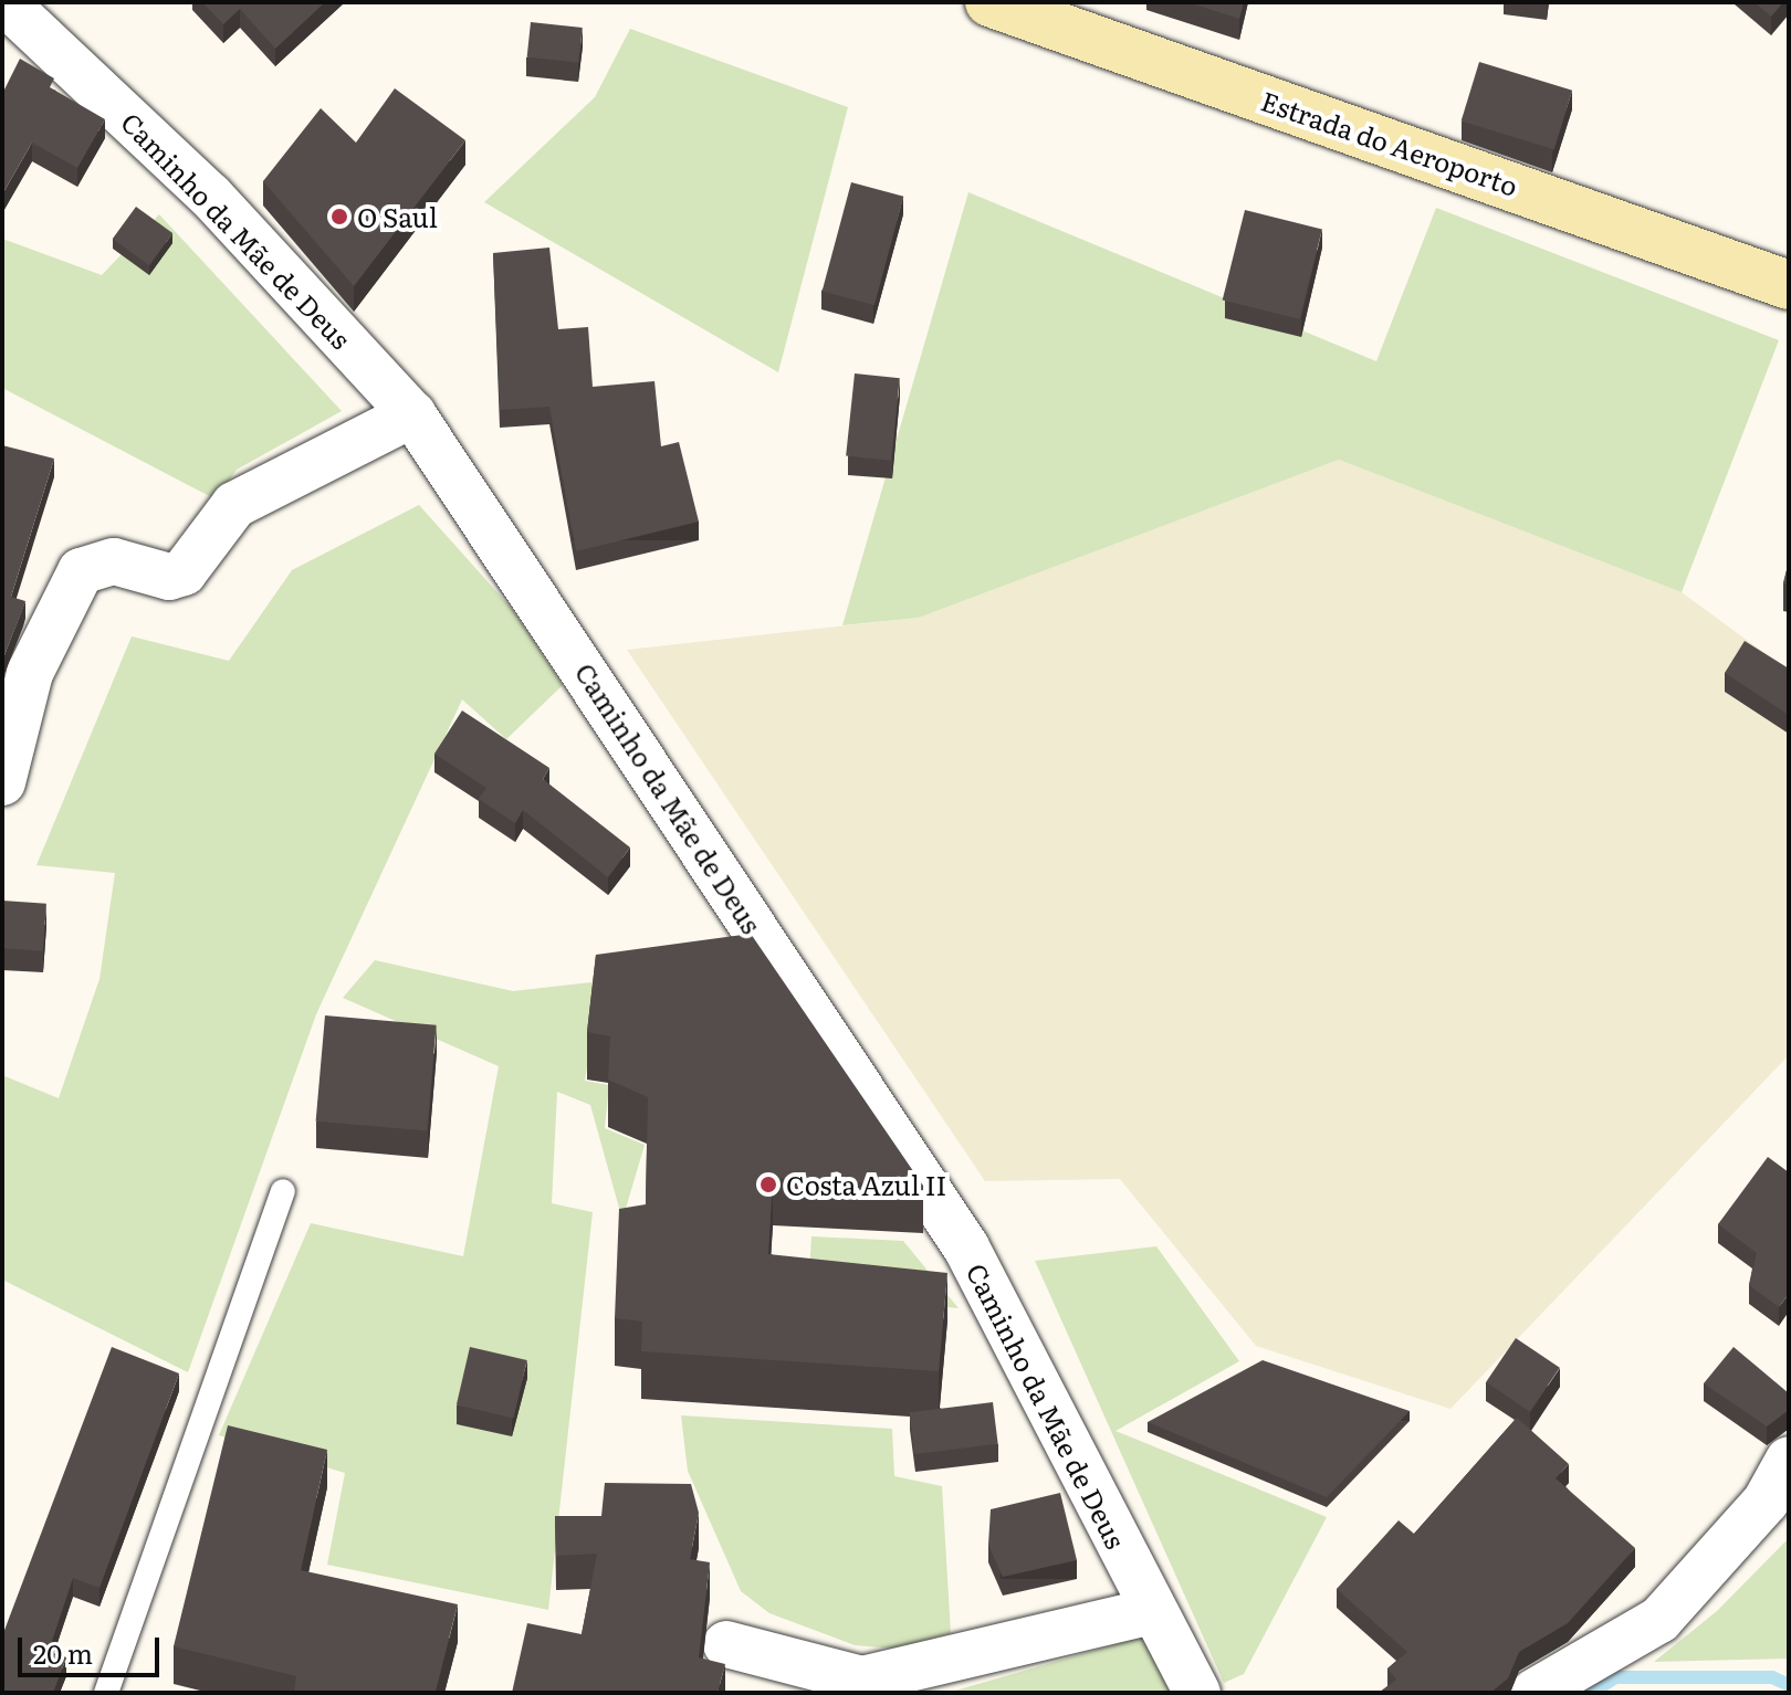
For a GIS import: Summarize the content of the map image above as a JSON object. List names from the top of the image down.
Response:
{
  "streets": {
    "main road": ["Estrada do Aeroporto"],
    "street": ["Caminho da Mãe de Deus"]
  },
  "places": ["O Saul", "Costa Azul II"],
  "scale_bar": "20 m"
}
